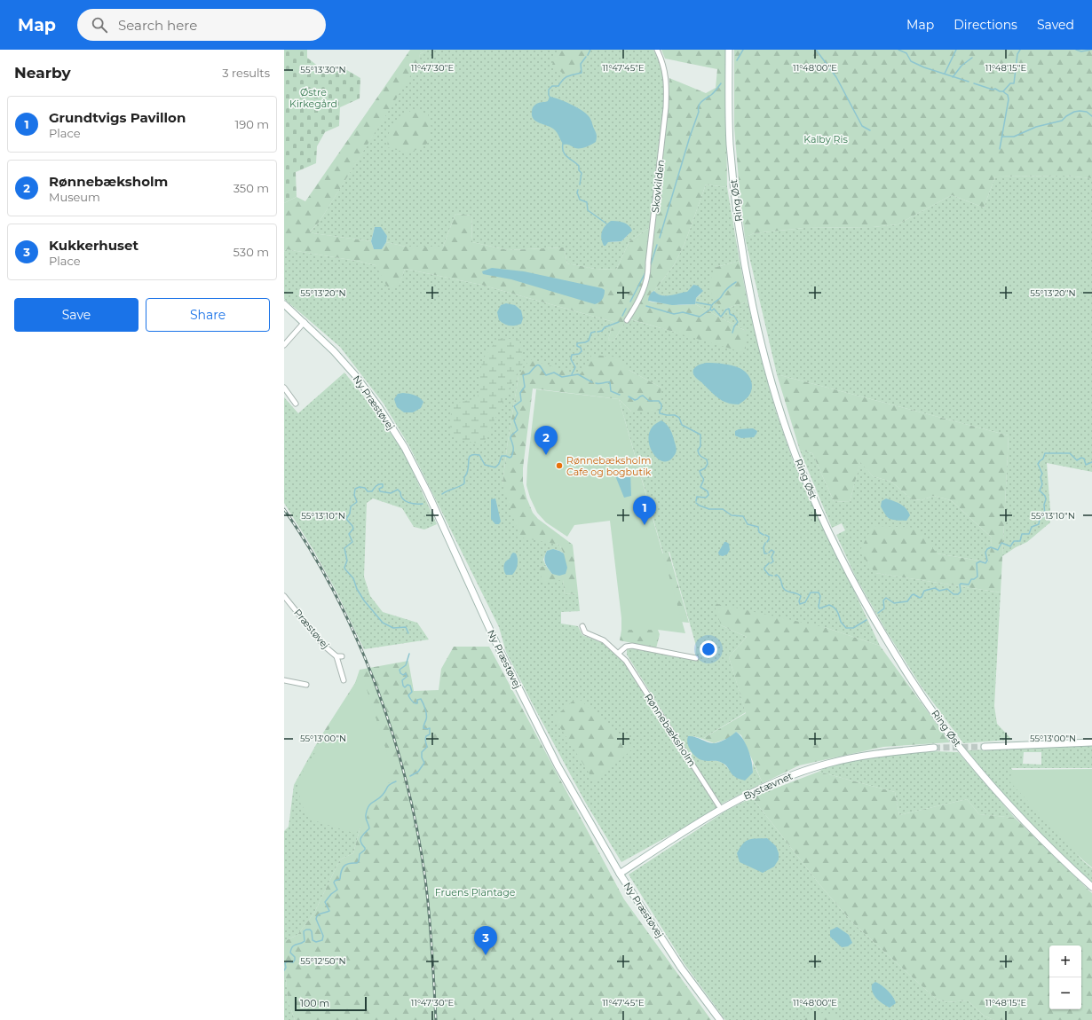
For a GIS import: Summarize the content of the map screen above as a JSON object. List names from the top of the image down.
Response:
{
  "streets": {
    "street": [
      "Skovkilden",
      "Ring Øst",
      "Ny Præstøvej",
      "Præstøvej",
      "Rønnebæksholm",
      "Bystævnet"
    ]
  },
  "crossings": [
    ["Ny Præstøvej", "Bystævnet"],
    ["Rønnebæksholm", "Bystævnet"]
  ],
  "parks": ["Østre Kirkegård", "Kalby Ris", "Fruens Plantage"],
  "places": ["Rønnebæksholm Cafe og bogbutik"],
  "scale_bar": "100 m",
  "page": {
    "header": "Map",
    "search": "Search here",
    "nav": ["Map", "Directions", "Saved"],
    "heading": ["Nearby", "3 results"],
    "list": [
      {
        "mark": "1",
        "name": "Grundtvigs Pavillon",
        "note": "Place",
        "value": "190 m"
      },
      {
        "mark": "2",
        "name": "Rønnebæksholm",
        "note": "Museum",
        "value": "350 m"
      },
      {
        "mark": "3",
        "name": "Kukkerhuset",
        "note": "Place",
        "value": "530 m"
      }
    ],
    "buttons": ["Save", "Share"],
    "pins": ["2", "1", "3"],
    "map_buttons": ["+", "−"],
    "scale": "100 m"
  },
  "coordinates": [
    "11°47'30\"E",
    "11°47'45\"E",
    "11°48'00\"E",
    "11°48'15\"E",
    "55°13'30\"N",
    "55°13'20\"N",
    "55°13'10\"N",
    "55°13'00\"N",
    "55°12'50\"N"
  ]
}
